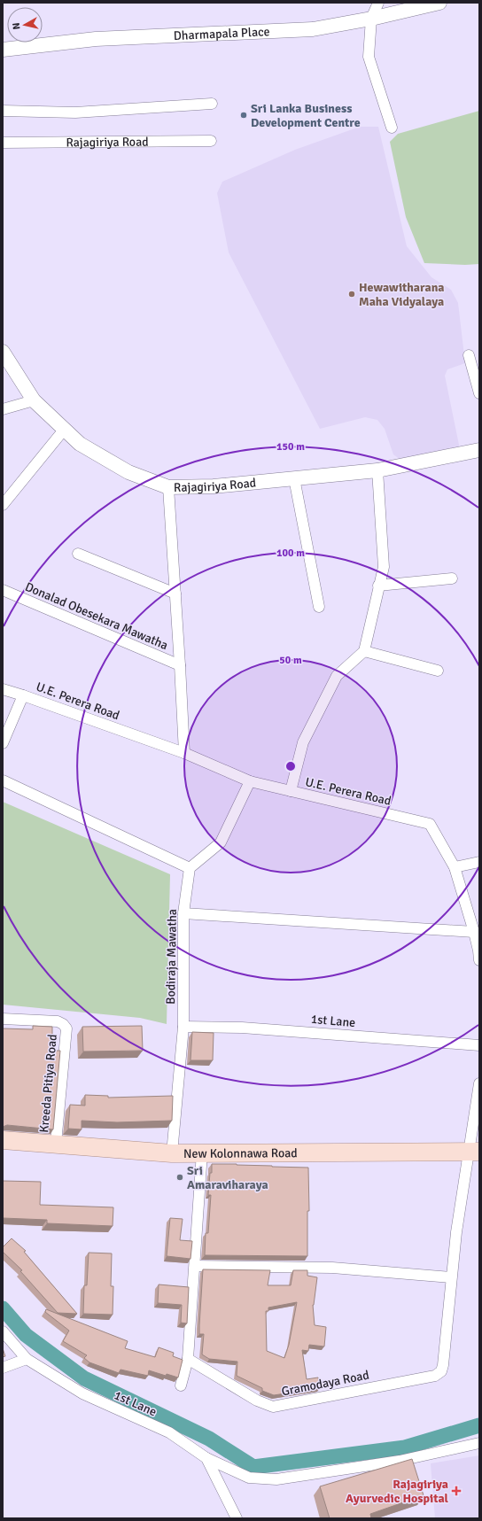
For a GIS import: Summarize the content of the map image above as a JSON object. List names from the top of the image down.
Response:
{
  "streets": {
    "main road": ["New Kolonnawa Road"],
    "street": [
      "Dharmapala Place",
      "Rajagiriya Road",
      "Donalad Obesekara Mawatha",
      "U.E. Perera Road",
      "Bodiraja Mawatha",
      "1st Lane",
      "Kreeda Pitiya Road",
      "Gramodaya Road"
    ]
  },
  "crossings": [
    ["Rajagiriya Road", "Donalad Obesekara Mawatha"],
    ["Donalad Obesekara Mawatha", "U.E. Perera Road"],
    ["Bodiraja Mawatha", "1st Lane"],
    ["Bodiraja Mawatha", "New Kolonnawa Road"],
    ["Kreeda Pitiya Road", "New Kolonnawa Road"],
    ["New Kolonnawa Road", "Gramodaya Road"]
  ],
  "places": {
    "other": ["Sri Lanka Business Development Centre", "Hewawitharana Maha Vidyalaya", "Sri Amaraviharaya"],
    "health": ["Rajagiriya Ayurvedic Hospital"]
  },
  "north": "left",
  "rings": ["150 m", "100 m", "50 m"]
}
